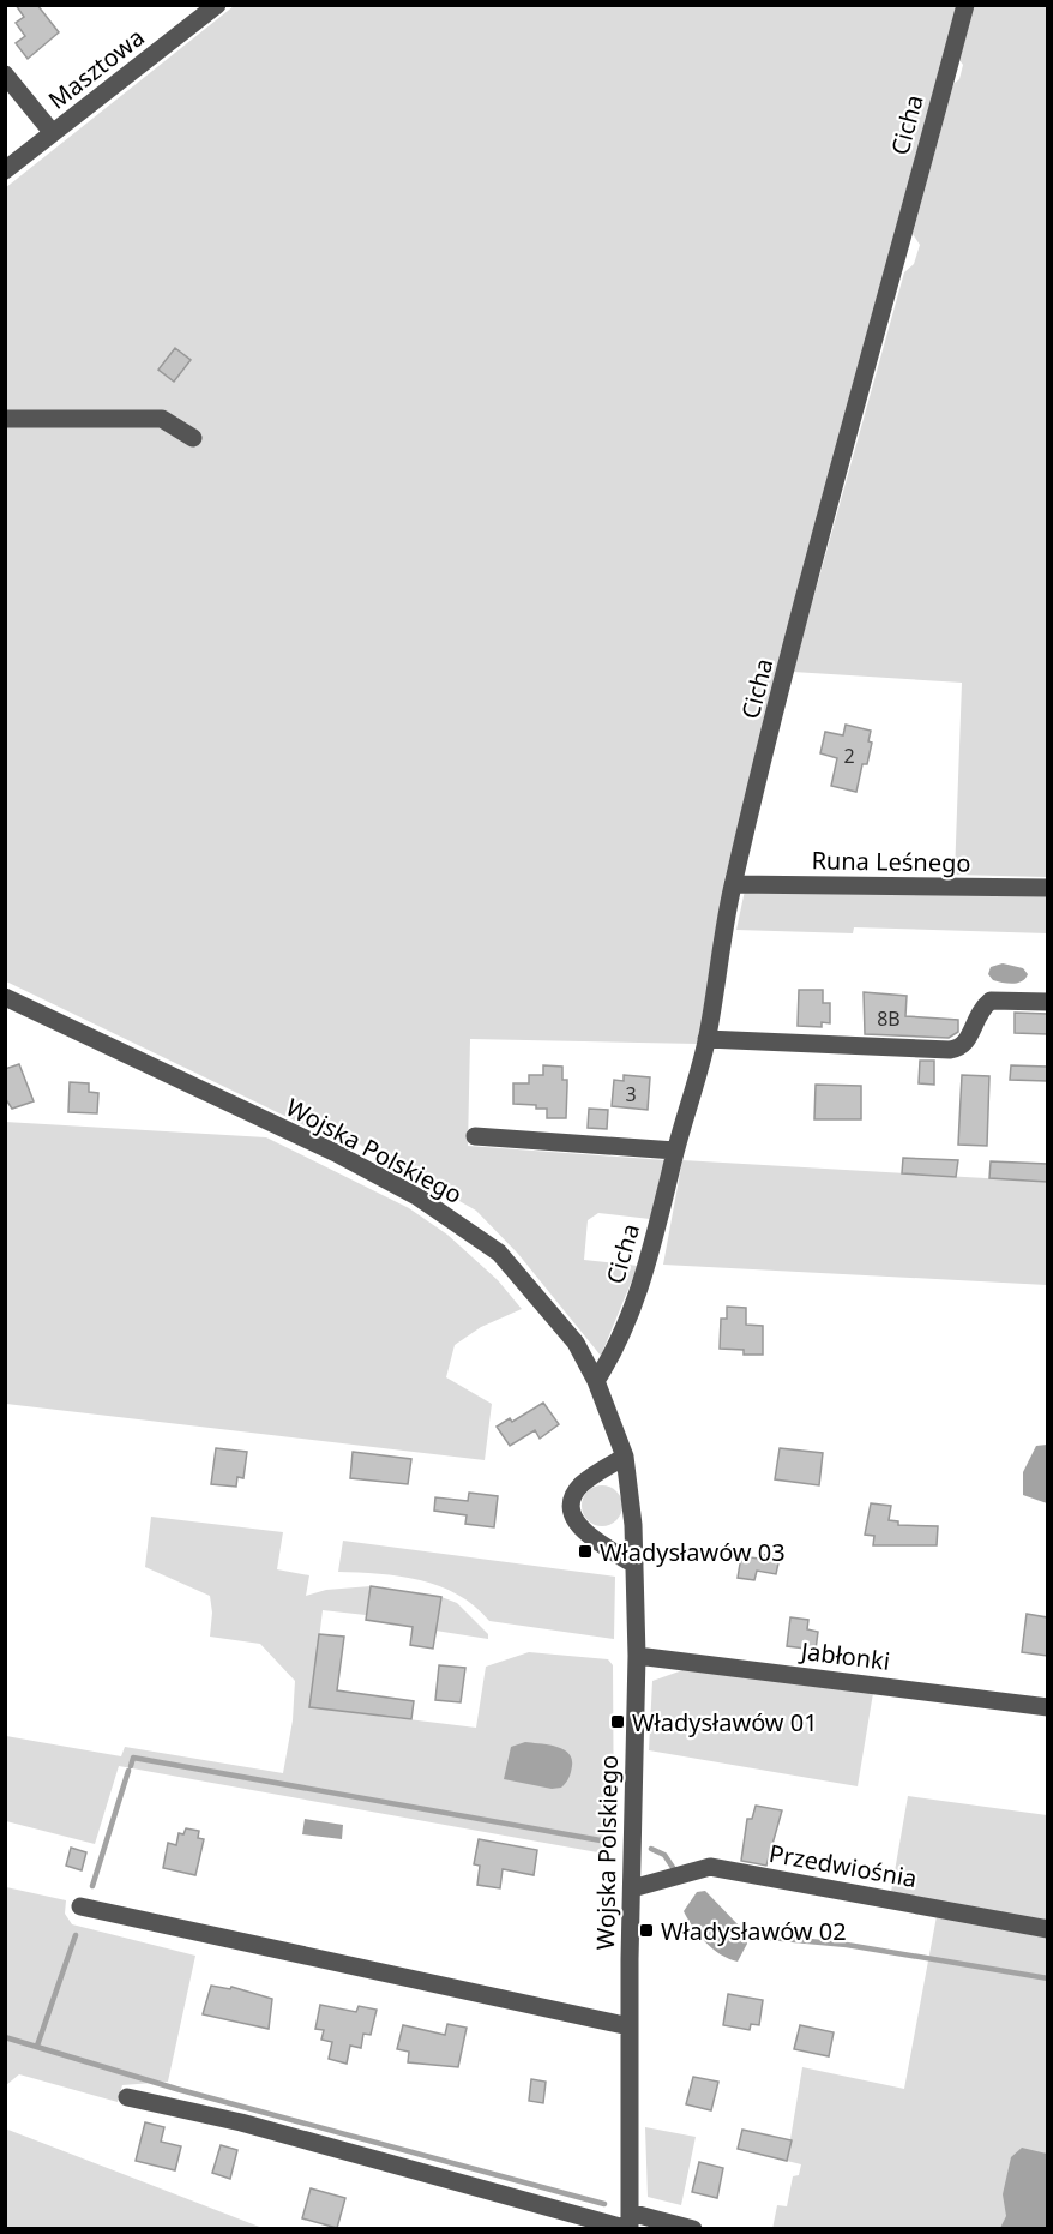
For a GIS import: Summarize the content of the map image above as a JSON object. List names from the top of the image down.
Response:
{
  "streets": {
    "street": [
      "Masztowa",
      "Cicha",
      "Runa Leśnego",
      "Wojska Polskiego",
      "Jabłonki",
      "Przedwiośnia"
    ]
  },
  "crossings": [
    ["Cicha", "Runa Leśnego"],
    ["Cicha", "Wojska Polskiego"],
    ["Wojska Polskiego", "Jabłonki"],
    ["Wojska Polskiego", "Przedwiośnia"]
  ],
  "places": {
    "transit": ["Władysławów 03", "Władysławów 01", "Władysławów 02"]
  },
  "house_numbers": ["2", "8B", "3"]
}
